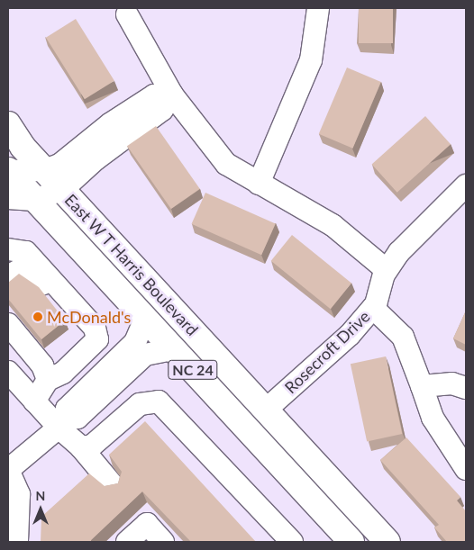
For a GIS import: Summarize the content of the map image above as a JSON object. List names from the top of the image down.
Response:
{
  "streets": {
    "main road": ["East W T Harris Boulevard", "NC 24"],
    "street": ["Rosecroft Drive"]
  },
  "crossings": [
    ["East W T Harris Boulevard", "Rosecroft Drive"]
  ],
  "places": ["McDonald's"],
  "north": "top"
}
